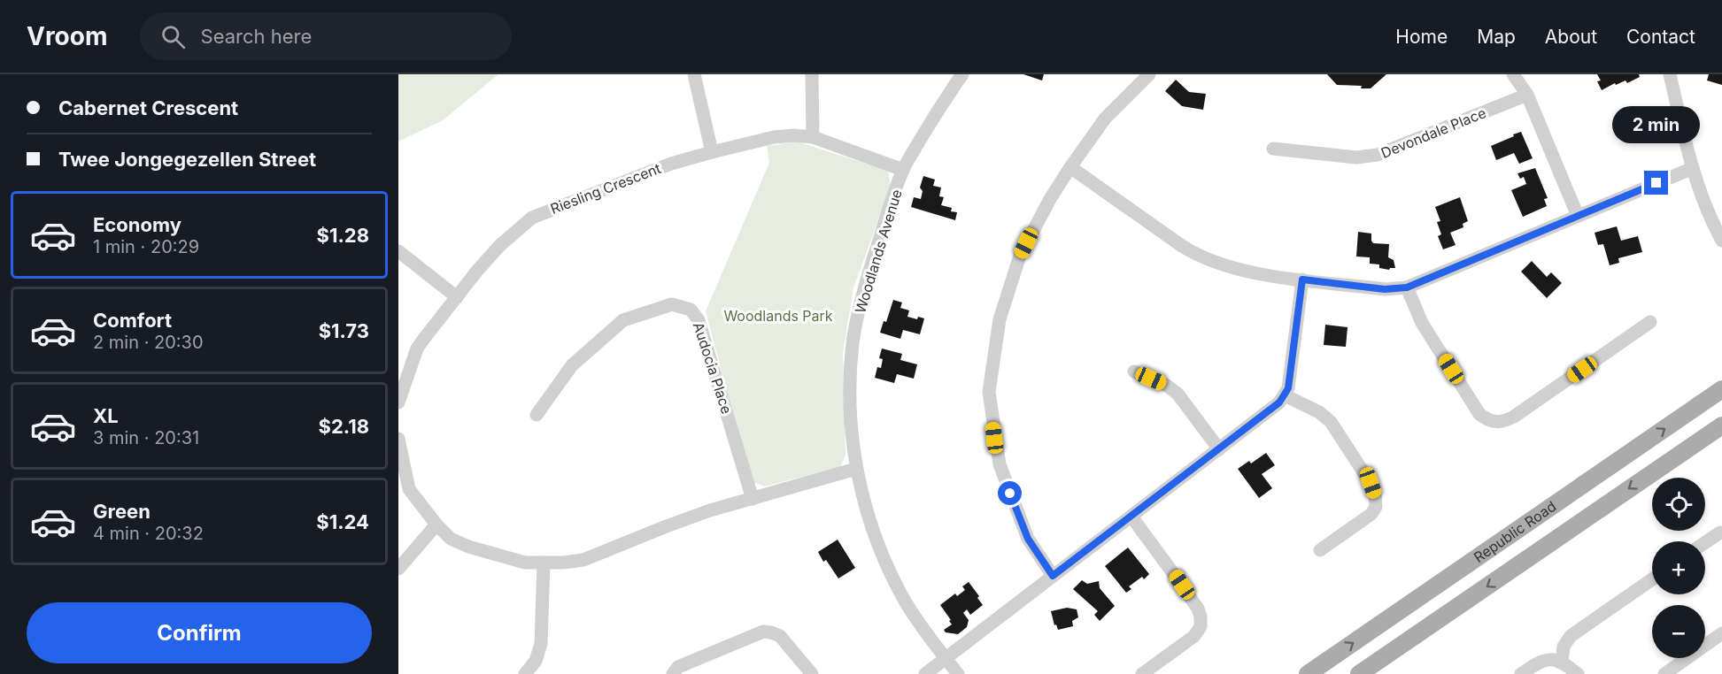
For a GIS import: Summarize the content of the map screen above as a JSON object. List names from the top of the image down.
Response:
{
  "streets": {
    "main road": ["Republic Road"],
    "street": [
      "Devondale Place",
      "Riesling Crescent",
      "Woodlands Avenue",
      "Audocia Place"
    ]
  },
  "crossings": [
    ["Riesling Crescent", "Woodlands Avenue"]
  ],
  "parks": ["Woodlands Park"],
  "page": {
    "header": "Vroom",
    "search": "Search here",
    "nav": [
      "Home",
      "Map",
      "About",
      "Contact"
    ],
    "banner": ["Cabernet Crescent", "Twee Jongegezellen Street"],
    "bubble": "2 min",
    "list": [
      {
        "name": "Economy",
        "note": "1 min · 20:29",
        "value": "$1.28"
      },
      {
        "name": "Comfort",
        "note": "2 min · 20:30",
        "value": "$1.73"
      },
      {
        "name": "XL",
        "note": "3 min · 20:31",
        "value": "$2.18"
      },
      {
        "name": "Green",
        "note": "4 min · 20:32",
        "value": "$1.24"
      }
    ],
    "map_buttons": ["+", "−"],
    "buttons": "Confirm"
  }
}
